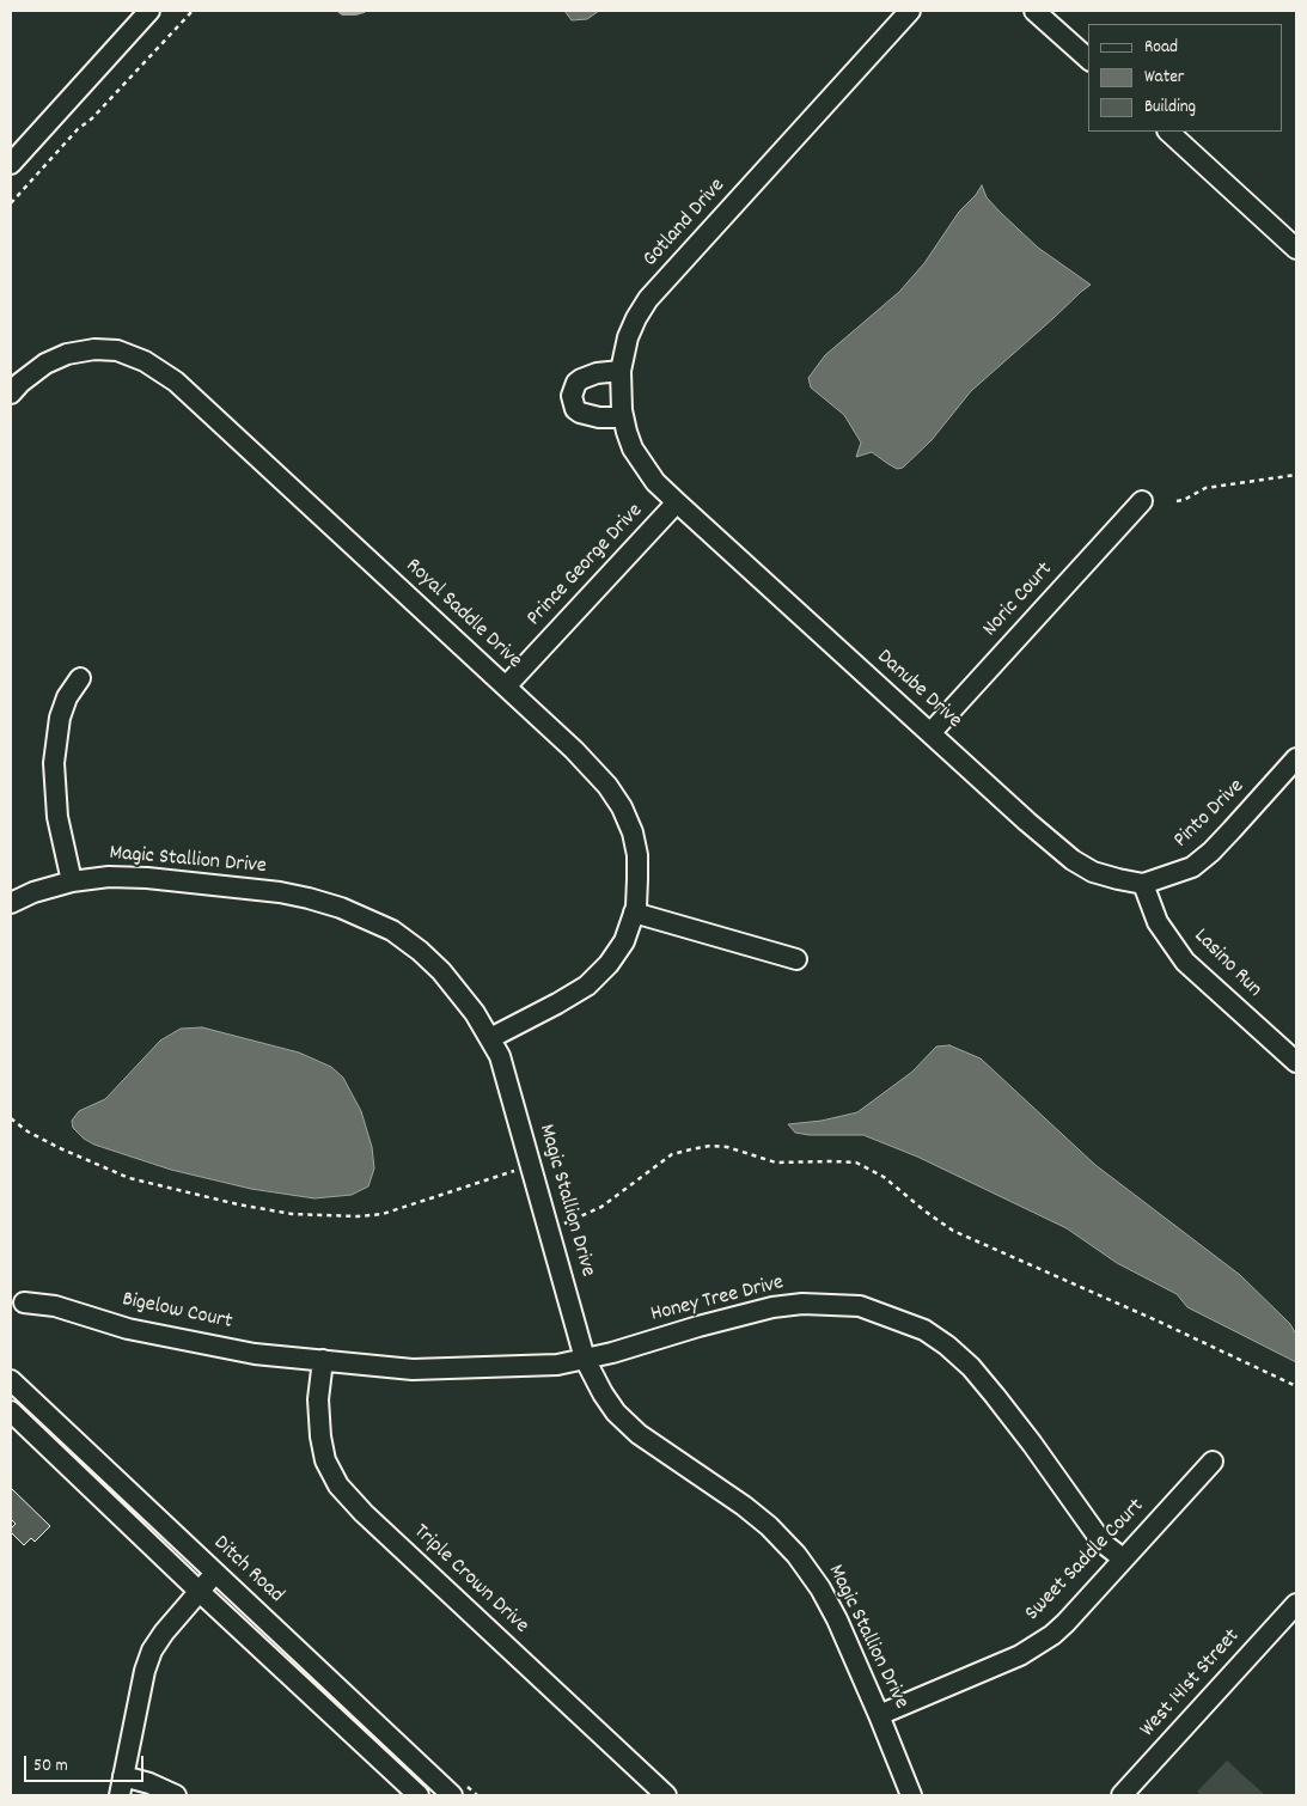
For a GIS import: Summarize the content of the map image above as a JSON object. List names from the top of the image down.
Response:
{
  "streets": {
    "street": [
      "Gotland Drive",
      "Prince George Drive",
      "Noric Court",
      "Royal Saddle Drive",
      "Danube Drive",
      "Pinto Drive",
      "Magic Stallion Drive",
      "Lasino Run",
      "Honey Tree Drive",
      "Bigelow Court",
      "Sweet Saddle Court",
      "Ditch Road",
      "Triple Crown Drive",
      "West 141st Street"
    ]
  },
  "crossings": [
    ["Gotland Drive", "Prince George Drive"],
    ["Gotland Drive", "Danube Drive"],
    ["Prince George Drive", "Royal Saddle Drive"],
    ["Prince George Drive", "Danube Drive"],
    ["Noric Court", "Danube Drive"],
    ["Royal Saddle Drive", "Magic Stallion Drive"],
    ["Danube Drive", "Pinto Drive"],
    ["Danube Drive", "Lasino Run"],
    ["Pinto Drive", "Lasino Run"],
    ["Magic Stallion Drive", "Honey Tree Drive"],
    ["Magic Stallion Drive", "Sweet Saddle Court"],
    ["Honey Tree Drive", "Bigelow Court"],
    ["Honey Tree Drive", "Sweet Saddle Court"],
    ["Honey Tree Drive", "Triple Crown Drive"],
    ["Bigelow Court", "Triple Crown Drive"]
  ],
  "legend": ["Road", "Water", "Building"],
  "scale_bar": "50 m"
}
